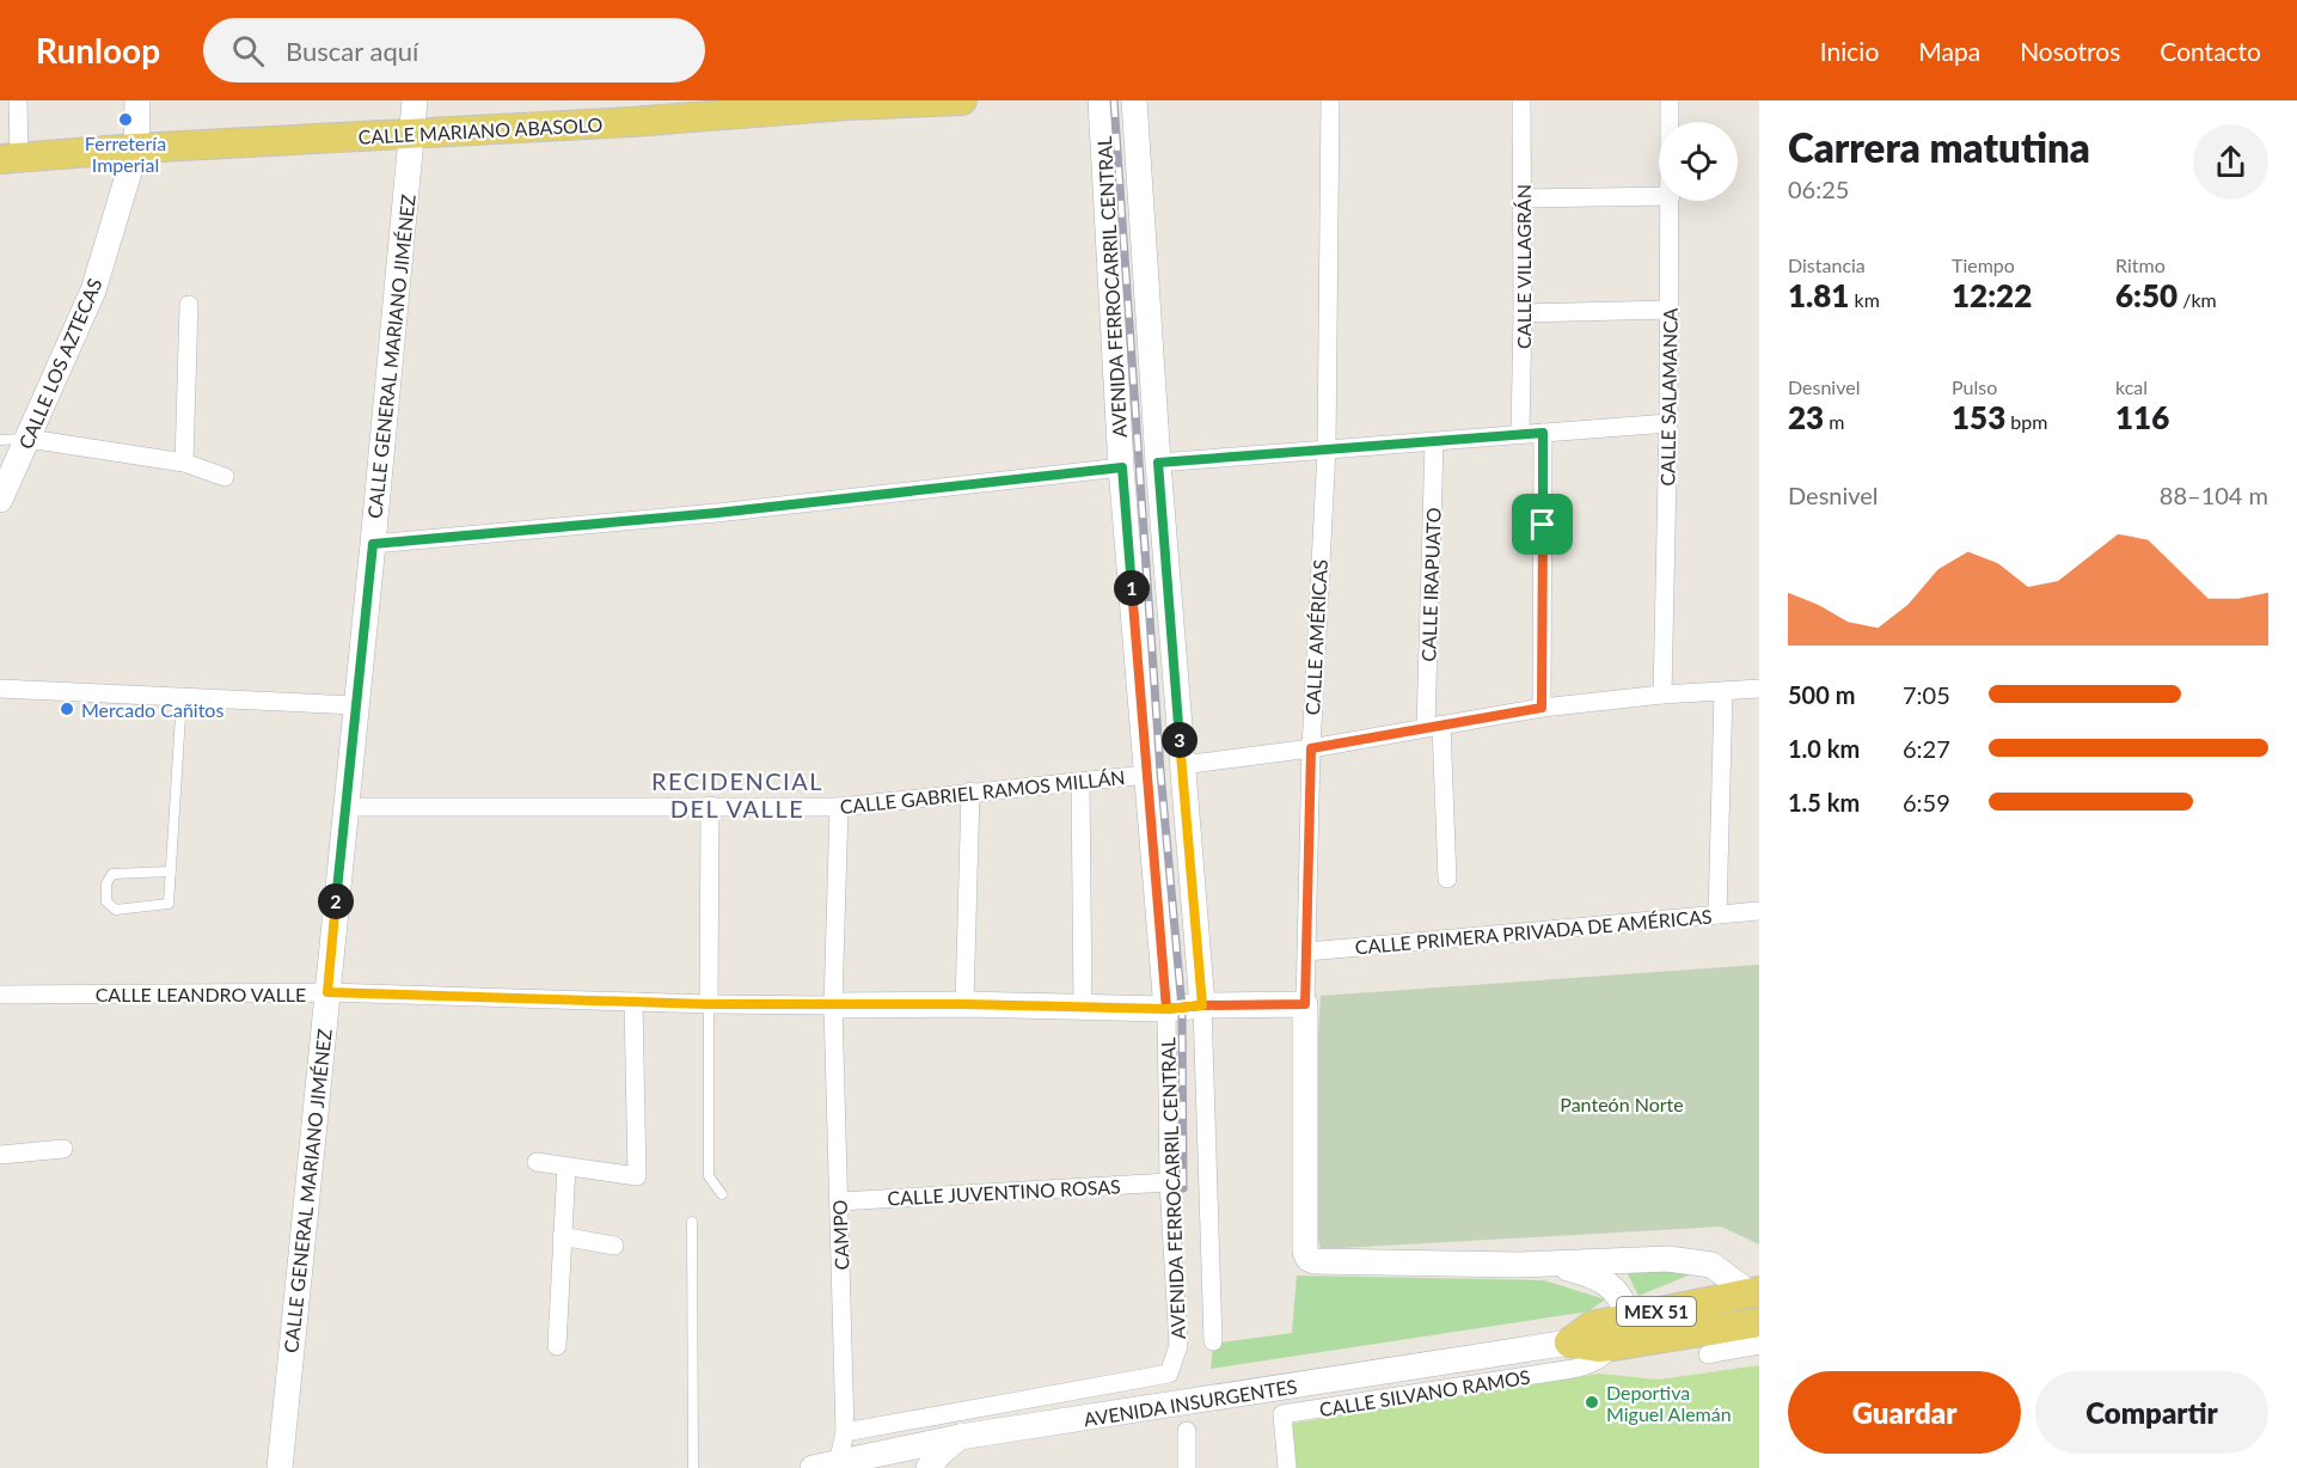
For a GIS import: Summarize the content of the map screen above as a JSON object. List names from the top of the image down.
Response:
{
  "streets": {
    "main road": [
      "CALLE MARIANO ABASOLO",
      "AVENIDA FERROCARRIL CENTRAL",
      "CALLE GENERAL MARIANO JIMÉNEZ",
      "CALLE LOS AZTECAS",
      "CALLE AMÉRICAS",
      "CALLE LEANDRO VALLE",
      "MEX 51",
      "AVENIDA INSURGENTES"
    ],
    "street": [
      "CALLE VILLAGRÁN",
      "CALLE SALAMANCA",
      "CALLE IRAPUATO",
      "CALLE GABRIEL RAMOS MILLÁN",
      "CALLE PRIMERA PRIVADA DE AMÉRICAS",
      "CALLE JUVENTINO ROSAS",
      "CAMPO",
      "CALLE SILVANO RAMOS"
    ]
  },
  "crossings": [
    ["CALLE MARIANO ABASOLO", "CALLE GENERAL MARIANO JIMÉNEZ"],
    ["CALLE MARIANO ABASOLO", "CALLE LOS AZTECAS"],
    ["AVENIDA FERROCARRIL CENTRAL", "CALLE GABRIEL RAMOS MILLÁN"],
    ["AVENIDA FERROCARRIL CENTRAL", "CALLE LEANDRO VALLE"],
    ["AVENIDA FERROCARRIL CENTRAL", "CALLE JUVENTINO ROSAS"],
    ["AVENIDA FERROCARRIL CENTRAL", "CAMPO"],
    ["CALLE GENERAL MARIANO JIMÉNEZ", "CALLE GABRIEL RAMOS MILLÁN"],
    ["CALLE GENERAL MARIANO JIMÉNEZ", "CALLE LEANDRO VALLE"],
    ["CALLE AMÉRICAS", "CALLE PRIMERA PRIVADA DE AMÉRICAS"],
    ["CALLE AMÉRICAS", "CALLE LEANDRO VALLE"],
    ["CALLE GABRIEL RAMOS MILLÁN", "CAMPO"],
    ["CALLE LEANDRO VALLE", "CAMPO"],
    ["CALLE JUVENTINO ROSAS", "CAMPO"],
    ["CAMPO", "AVENIDA INSURGENTES"],
    ["MEX 51", "CALLE SILVANO RAMOS"],
    ["MEX 51", "AVENIDA INSURGENTES"]
  ],
  "districts": ["RECIDENCIAL DEL VALLE"],
  "parks": ["Panteón Norte"],
  "places": ["Ferretería Imperial", "Mercado Cañitos", "Deportiva Miguel Alemán"],
  "page": {
    "header": "Runloop",
    "search": "Buscar aquí",
    "nav": [
      "Inicio",
      "Mapa",
      "Nosotros",
      "Contacto"
    ],
    "heading": ["Carrera matutina", "06:25"],
    "stats": [
      ["Distancia", "1.81 km"],
      ["Tiempo", "12:22"],
      ["Ritmo", "6:50 /km"],
      ["Desnivel", "23 m"],
      ["Pulso", "153 bpm"],
      ["kcal", "116"]
    ],
    "chart": ["Desnivel", "88–104 m"],
    "pins": ["1", "3", "2"],
    "list": [
      {
        "name": "500 m",
        "note": "7:05"
      },
      {
        "name": "1.0 km",
        "note": "6:27"
      },
      {
        "name": "1.5 km",
        "note": "6:59"
      }
    ],
    "buttons": ["Guardar", "Compartir"]
  }
}
